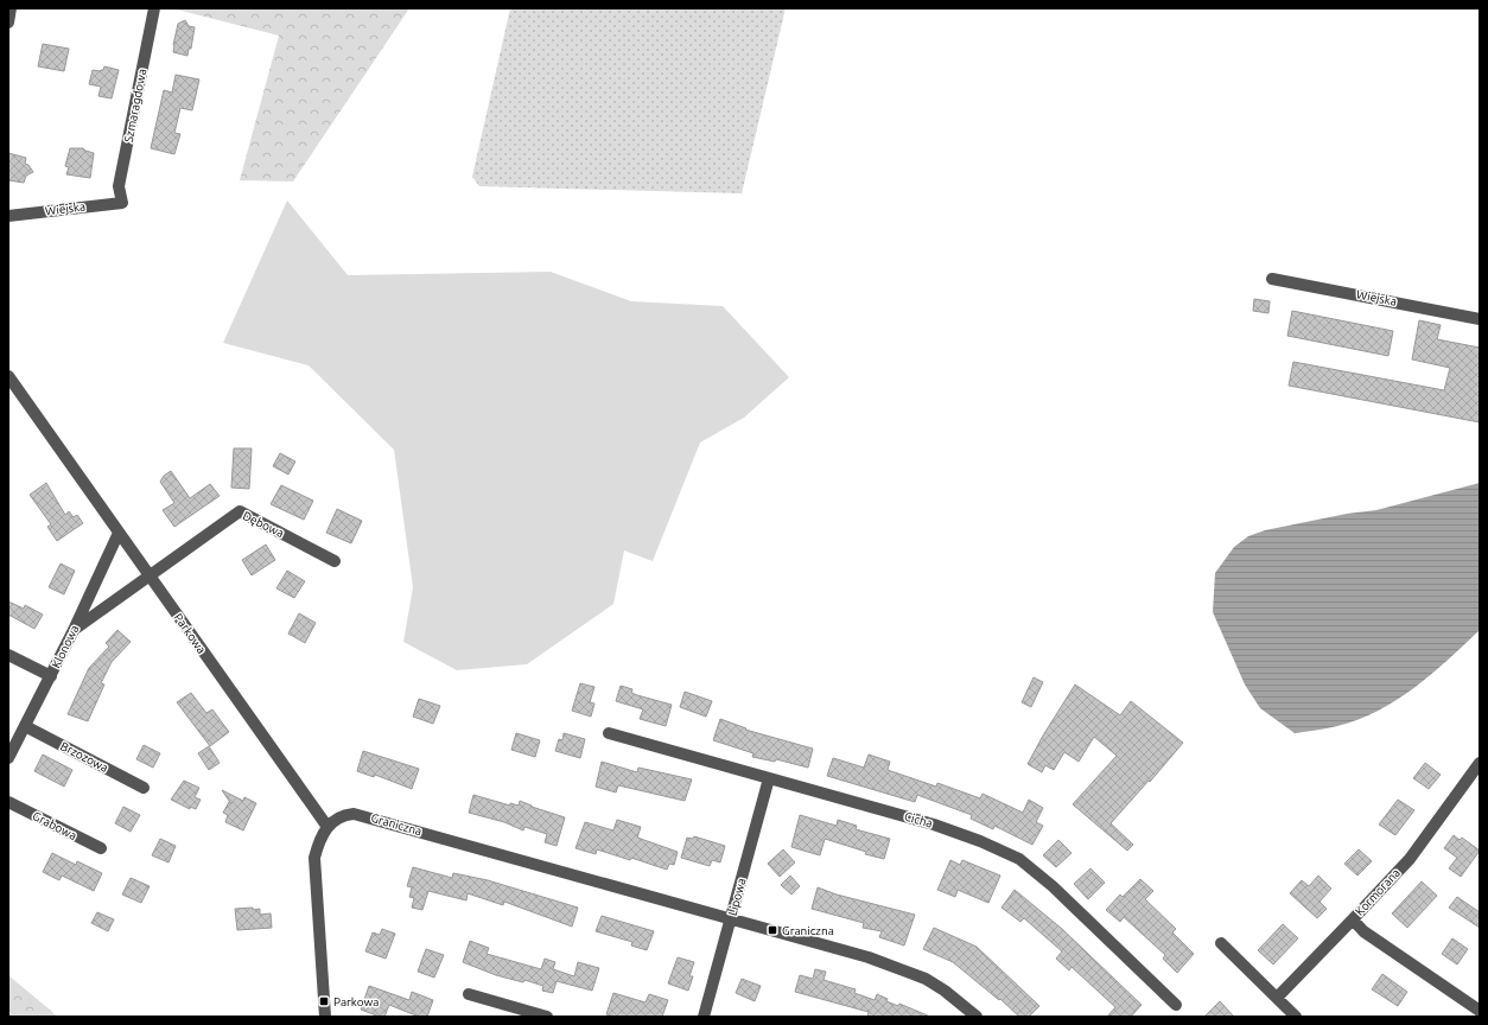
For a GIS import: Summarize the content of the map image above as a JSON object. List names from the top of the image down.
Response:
{
  "streets": {
    "street": [
      "Szmaragdowa",
      "Wiejska",
      "Dębowa",
      "Parkowa",
      "Klonowa",
      "Brzozowa",
      "Cicha",
      "Graniczna",
      "Grabowa",
      "Kormorana",
      "Lipowa"
    ]
  },
  "crossings": [
    ["Szmaragdowa", "Wiejska"],
    ["Dębowa", "Parkowa"],
    ["Parkowa", "Klonowa"],
    ["Parkowa", "Graniczna"],
    ["Klonowa", "Brzozowa"],
    ["Cicha", "Lipowa"],
    ["Graniczna", "Lipowa"]
  ],
  "places": {
    "transit": ["Graniczna", "Parkowa"]
  }
}
